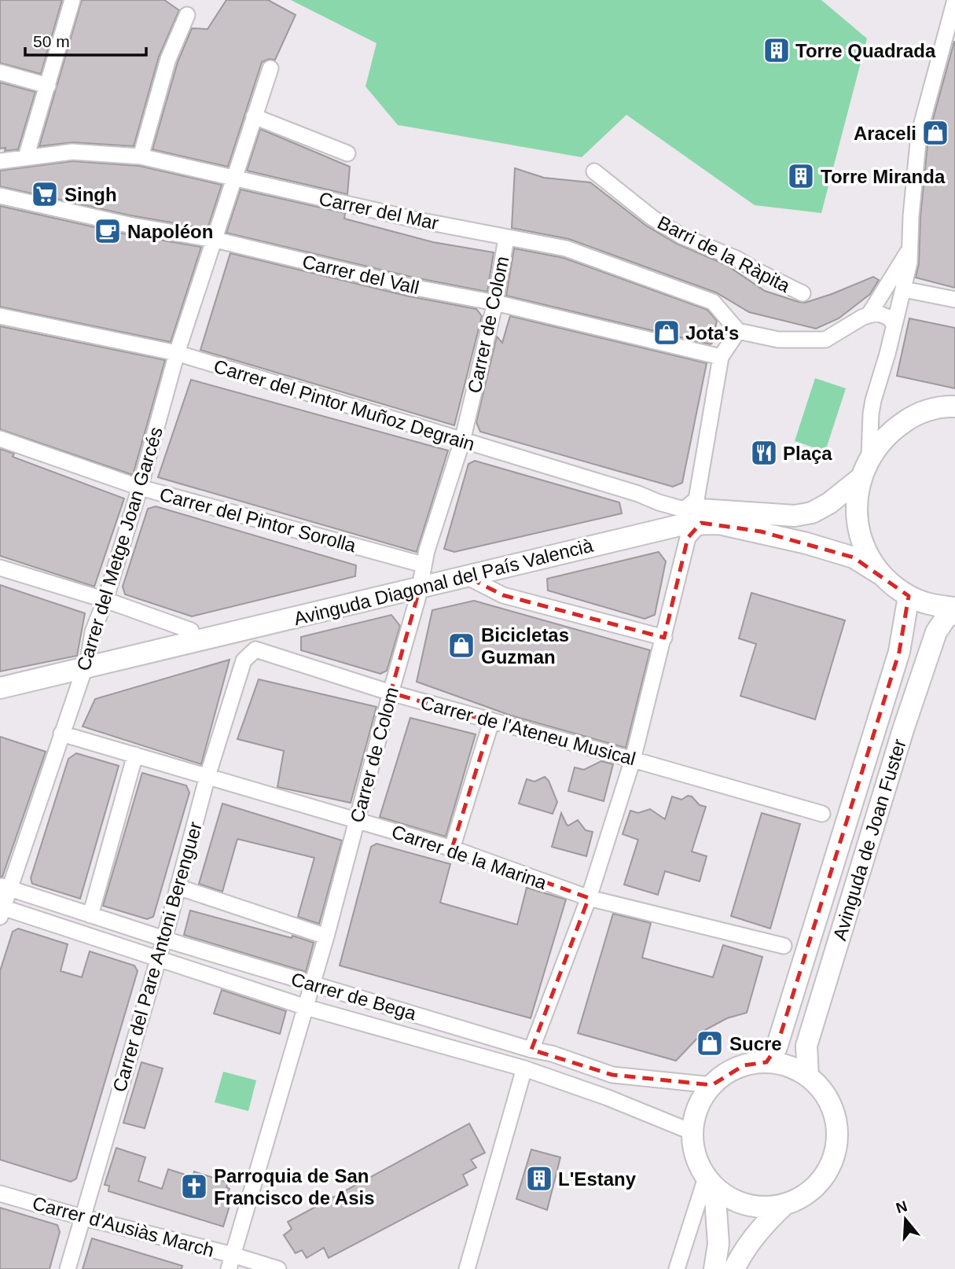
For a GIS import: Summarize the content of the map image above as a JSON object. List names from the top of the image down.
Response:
{
  "streets": {
    "street": [
      "Carrer del Mar",
      "Barri de la Ràpita",
      "Carrer del Vall",
      "Carrer de Colom",
      "Carrer del Pintor Muñoz Degrain",
      "Carrer del Pintor Sorolla",
      "Carrer del Metge Joan Garcés",
      "Avinguda Diagonal del País Valencià",
      "Carrer de l'Ateneu Musical",
      "Avinguda de Joan Fuster",
      "Carrer de la Marina",
      "Carrer del Pare Antoni Berenguer",
      "Carrer de Bega",
      "Carrer d'Ausiàs March"
    ]
  },
  "crossings": [
    ["Carrer del Mar", "Carrer de Colom"],
    ["Carrer del Mar", "Carrer del Metge Joan Garcés"],
    ["Carrer del Vall", "Carrer de Colom"],
    ["Carrer del Vall", "Carrer del Metge Joan Garcés"],
    ["Carrer de Colom", "Carrer del Pintor Muñoz Degrain"],
    ["Carrer de Colom", "Carrer del Pintor Sorolla"],
    ["Carrer de Colom", "Avinguda Diagonal del País Valencià"],
    ["Carrer de Colom", "Carrer de l'Ateneu Musical"],
    ["Carrer de Colom", "Carrer de la Marina"],
    ["Carrer de Colom", "Carrer de Bega"],
    ["Carrer de Colom", "Carrer d'Ausiàs March"],
    ["Carrer del Pintor Muñoz Degrain", "Carrer del Metge Joan Garcés"],
    ["Carrer del Pintor Muñoz Degrain", "Avinguda Diagonal del País Valencià"],
    ["Carrer del Pintor Sorolla", "Carrer del Metge Joan Garcés"],
    ["Carrer del Pintor Sorolla", "Avinguda Diagonal del País Valencià"],
    ["Carrer del Metge Joan Garcés", "Avinguda Diagonal del País Valencià"],
    ["Carrer del Metge Joan Garcés", "Carrer de la Marina"],
    ["Carrer del Metge Joan Garcés", "Carrer de Bega"],
    ["Carrer de l'Ateneu Musical", "Carrer del Pare Antoni Berenguer"],
    ["Avinguda de Joan Fuster", "Carrer de Bega"],
    ["Carrer de la Marina", "Carrer del Pare Antoni Berenguer"],
    ["Carrer del Pare Antoni Berenguer", "Carrer de Bega"],
    ["Carrer del Pare Antoni Berenguer", "Carrer d'Ausiàs March"]
  ],
  "places": {
    "building": ["Torre Quadrada", "Torre Miranda", "L'Estany"],
    "shop": [
      "Araceli",
      "Jota's",
      "Bicicletas Guzman",
      "Sucre"
    ],
    "supermarket": ["Singh"],
    "cafe": ["Napoléon"],
    "restaurant": ["Plaça"],
    "church": ["Parroquia de San Francisco de Asis"]
  },
  "scale_bar": "50 m",
  "north": "top"
}
